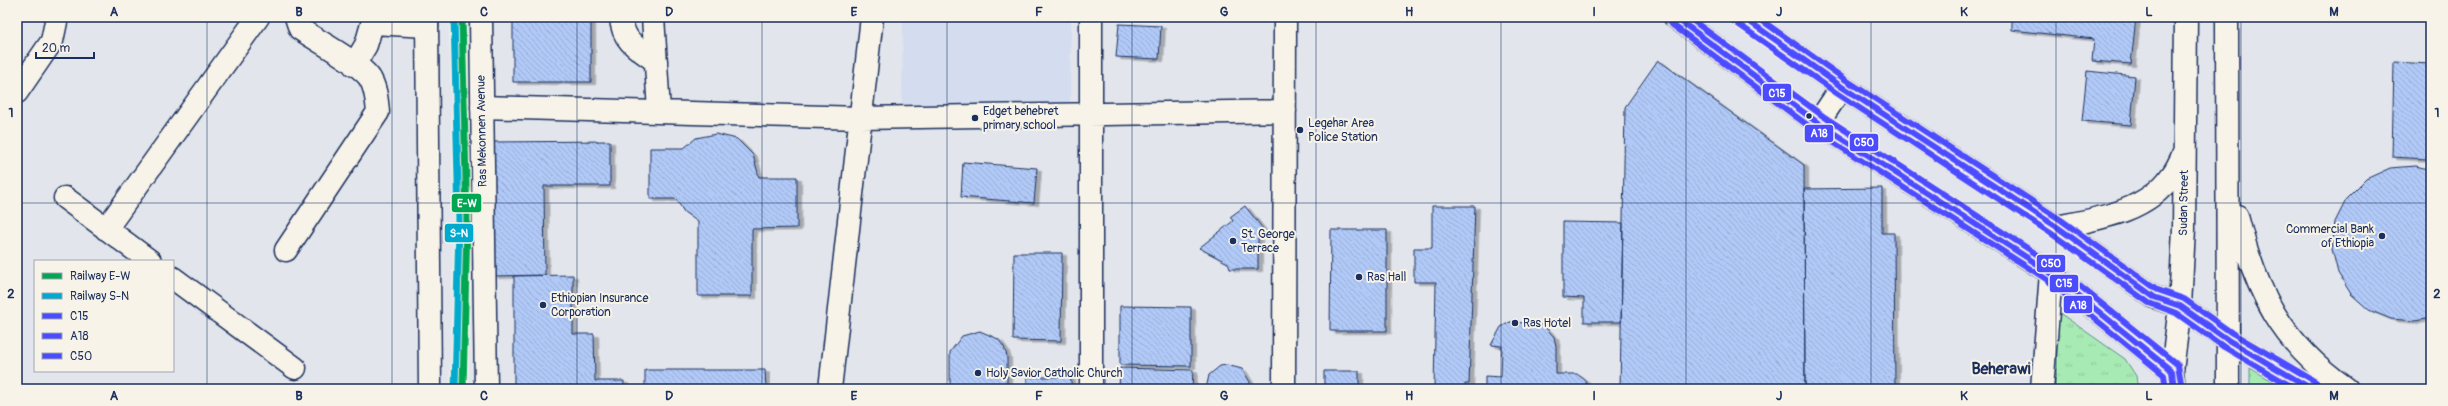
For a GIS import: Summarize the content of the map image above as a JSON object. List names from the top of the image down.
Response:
{
  "streets": {
    "main road": ["Ras Mekonnen Avenue", "Sudan Street"]
  },
  "districts": ["Beherawi"],
  "places": [
    "Edget behebret primary school",
    "Legehar Area Police Station",
    "Commercial Bank of Ethiopia",
    "St. George Terrace",
    "Ras Hall",
    "Ethiopian Insurance Corporation",
    "Ras Hotel",
    "Holy Savior Catholic Church"
  ],
  "lines": [
    "rail line E-W",
    "rail line S-N",
    "transit line C15",
    "transit line C50",
    "transit line A18"
  ],
  "legend": [
    "Railway E-W",
    "Railway S-N",
    "C15",
    "A18",
    "C50"
  ],
  "scale_bar": "20 m",
  "grid": {
    "columns": [
      "A",
      "B",
      "C",
      "D",
      "E",
      "F",
      "G",
      "H",
      "I",
      "J",
      "K",
      "L",
      "M"
    ],
    "rows": ["1", "2"]
  }
}
